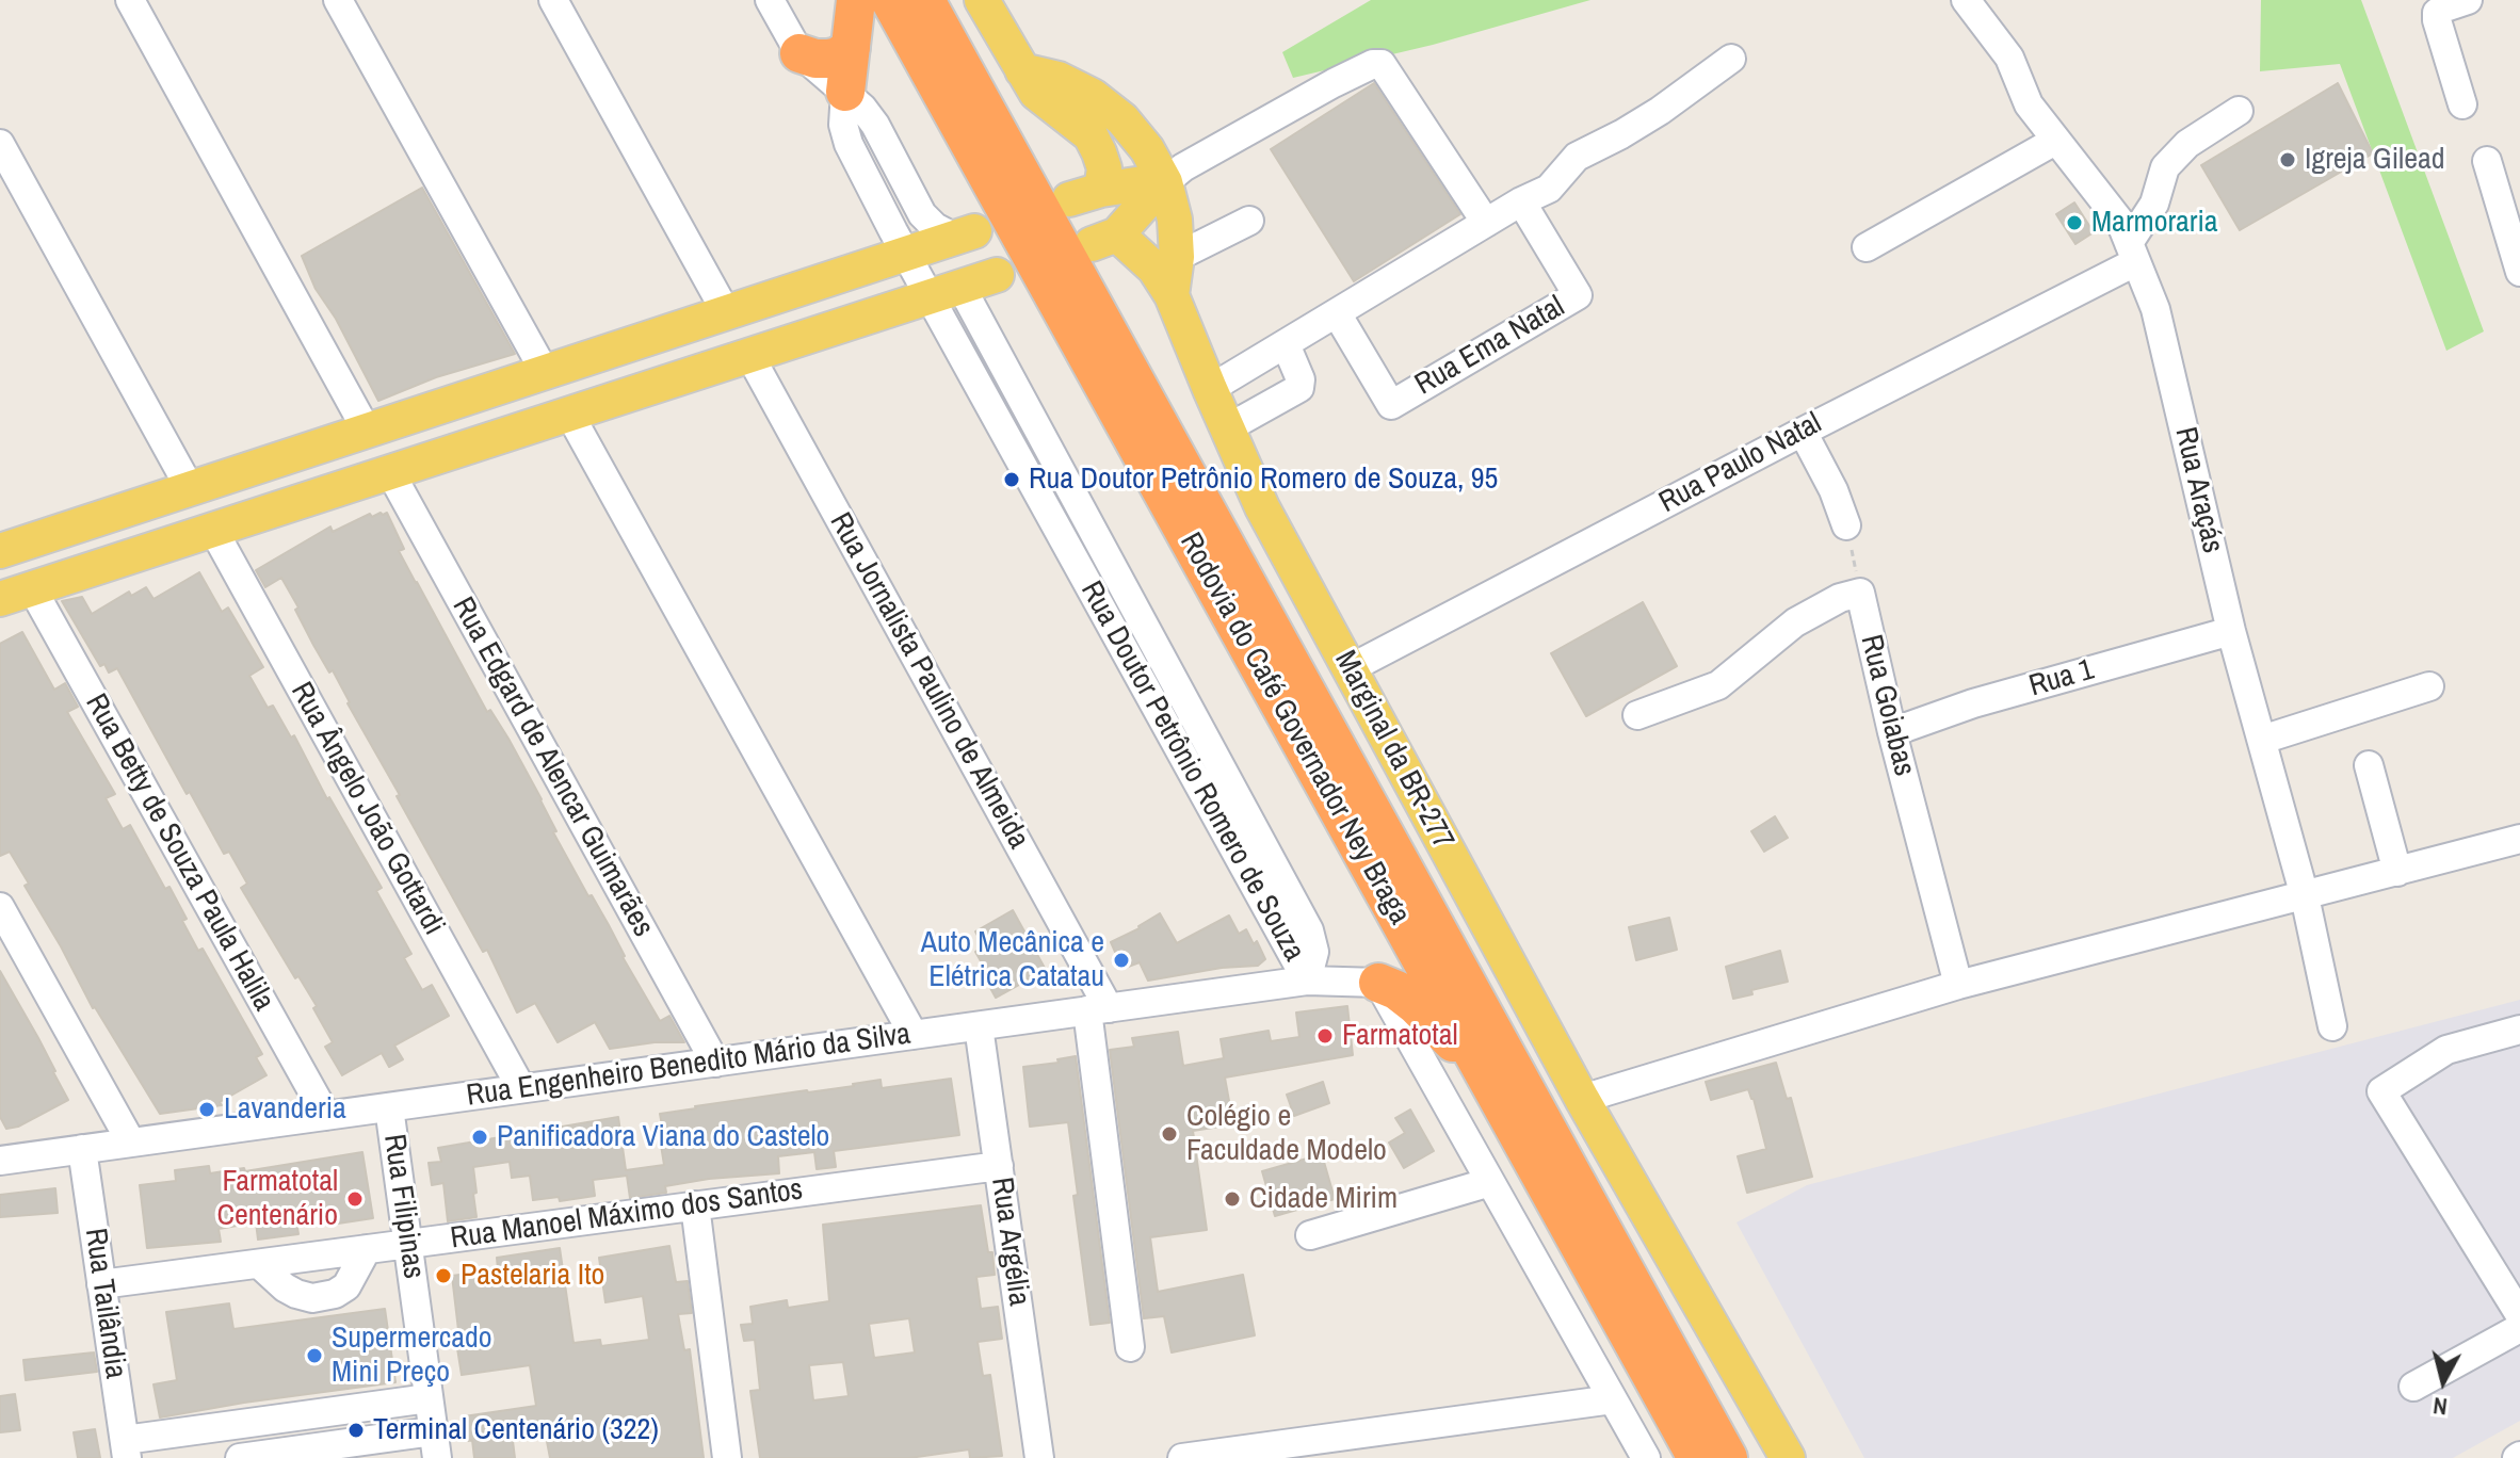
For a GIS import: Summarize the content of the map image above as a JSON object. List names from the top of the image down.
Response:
{
  "streets": {
    "highway": ["Rodovia do Café Governador Ney Braga"],
    "main road": ["Marginal da BR-277"],
    "street": [
      "Rua Ema Natal",
      "Rua Paulo Natal",
      "Rua Araçás",
      "Rua 1",
      "Rua Jornalista Paulino de Almeida",
      "Rua Goiabas",
      "Rua Edgard de Alencar Guimarães",
      "Rua Doutor Petrônio Romero de Souza",
      "Rua Ângelo João Gottardi",
      "Rua Betty de Souza Paula Halila",
      "Rua Engenheiro Benedito Mário da Silva",
      "Rua Filipinas",
      "Rua Manoel Máximo dos Santos",
      "Rua Argélia",
      "Rua Tailândia"
    ]
  },
  "crossings": [
    ["Rua Paulo Natal", "Rua Araçás"],
    ["Rua Paulo Natal", "Marginal da BR-277"],
    ["Rua Araçás", "Rua 1"],
    ["Rua 1", "Rua Goiabas"],
    ["Rua Jornalista Paulino de Almeida", "Rua Engenheiro Benedito Mário da Silva"],
    ["Rua Edgard de Alencar Guimarães", "Rua Engenheiro Benedito Mário da Silva"],
    ["Rua Doutor Petrônio Romero de Souza", "Rua Engenheiro Benedito Mário da Silva"],
    ["Rua Ângelo João Gottardi", "Rua Engenheiro Benedito Mário da Silva"],
    ["Rua Betty de Souza Paula Halila", "Rua Engenheiro Benedito Mário da Silva"],
    ["Rua Engenheiro Benedito Mário da Silva", "Rua Filipinas"],
    ["Rua Engenheiro Benedito Mário da Silva", "Rua Argélia"],
    ["Rua Engenheiro Benedito Mário da Silva", "Rua Tailândia"],
    ["Rua Filipinas", "Rua Manoel Máximo dos Santos"],
    ["Rua Manoel Máximo dos Santos", "Rua Argélia"],
    ["Rua Manoel Máximo dos Santos", "Rua Tailândia"]
  ],
  "places": [
    "Igreja Gilead",
    "Marmoraria",
    "Rua Doutor Petrônio Romero de Souza, 95",
    "Auto Mecânica e Elétrica Catatau",
    "Farmatotal",
    "Lavanderia",
    "Colégio e Faculdade Modelo",
    "Panificadora Viana do Castelo",
    "Farmatotal Centenário",
    "Cidade Mirim",
    "Pastelaria Ito",
    "Supermercado Mini Preço",
    "Terminal Centenário (322)"
  ],
  "north": "bottom"
}
